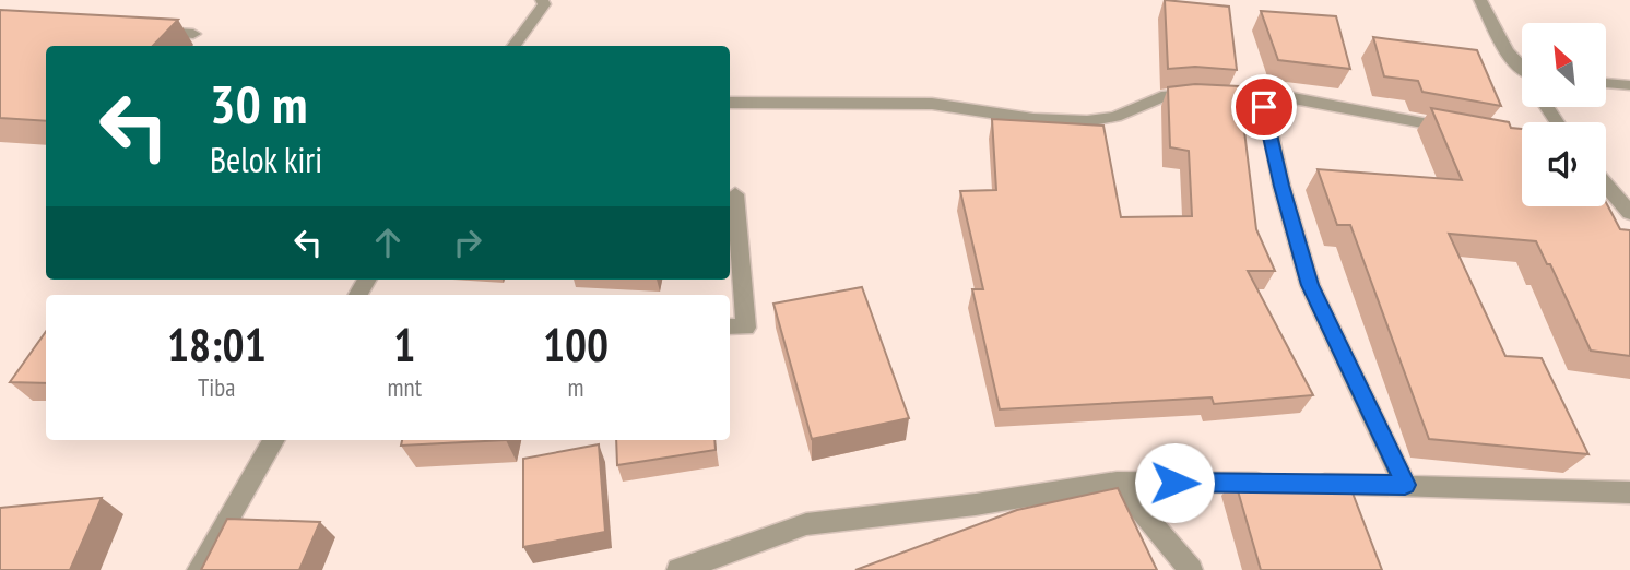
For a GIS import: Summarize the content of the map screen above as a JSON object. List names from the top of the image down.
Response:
{
  "north": "top left",
  "page": {
    "turn": ["30 m", "Belok kiri"],
    "eta": [
      "18:01",
      "Tiba",
      "1",
      "mnt",
      "100",
      "m"
    ]
  }
}
